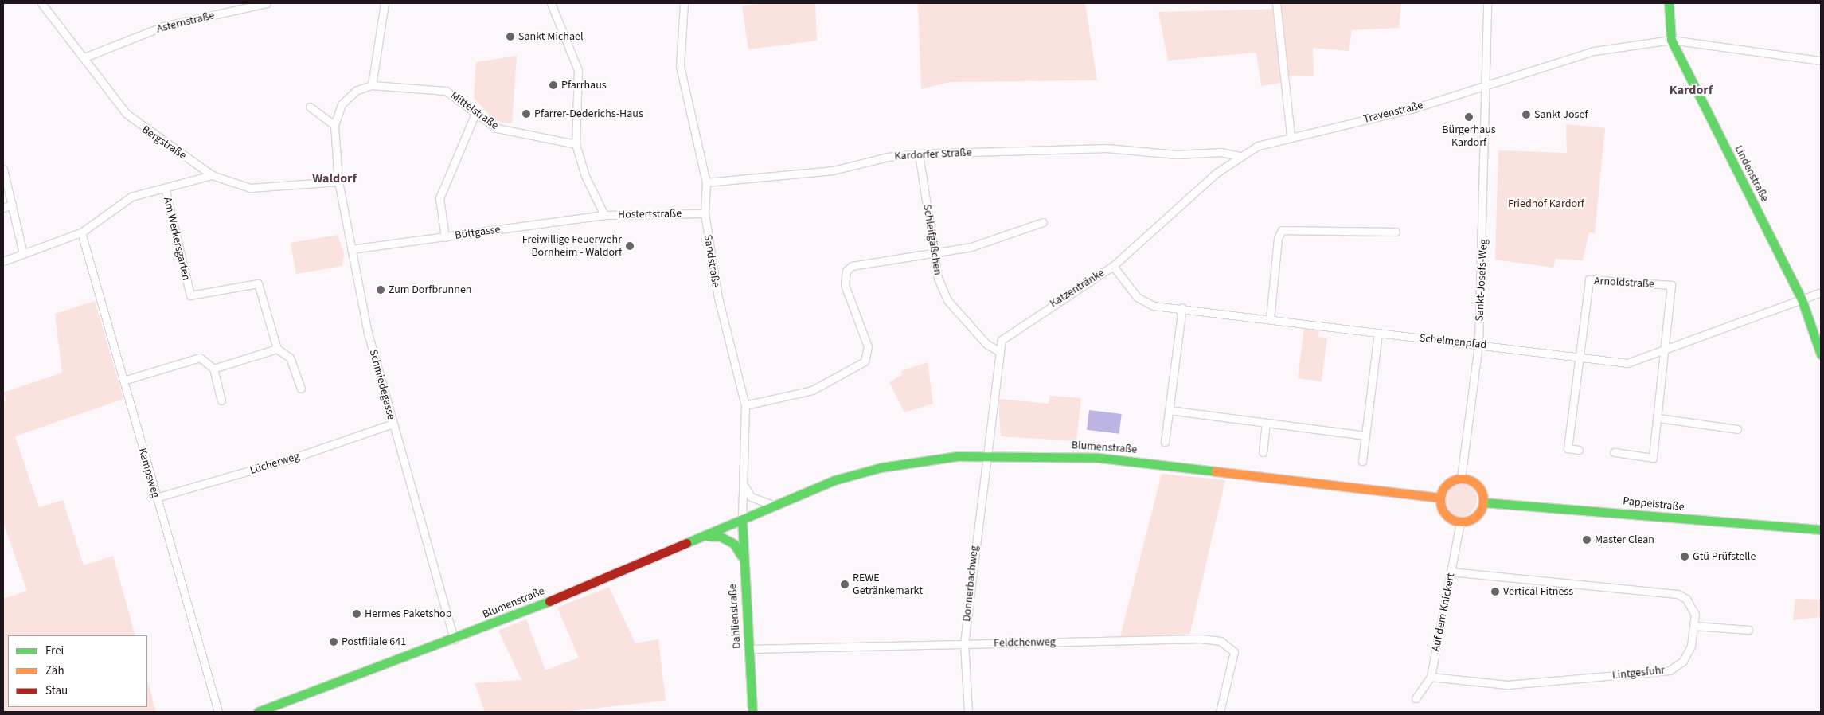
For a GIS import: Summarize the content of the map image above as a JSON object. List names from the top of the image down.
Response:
{
  "streets": {
    "main road": [
      "Lindenstraße",
      "Blumenstraße",
      "Pappelstraße",
      "Dahlienstraße"
    ],
    "street": [
      "Asternstraße",
      "Mittelstraße",
      "Travenstraße",
      "Bergstraße",
      "Kardorfer Straße",
      "Hostertstraße",
      "Büttgasse",
      "Am Werkersgarten",
      "Schleifgäßchen",
      "Sandstraße",
      "Sankt-Josefs-Weg",
      "Arnoldstraße",
      "Katzentränke",
      "Schelmenpfad",
      "Schmiedegasse",
      "Lücherweg",
      "Kampsweg",
      "Donnerbachweg",
      "Auf dem Knickert",
      "Feldchenweg",
      "Lintgesfuhr"
    ]
  },
  "crossings": [
    ["Asternstraße", "Bergstraße"],
    ["Mittelstraße", "Hostertstraße"],
    ["Mittelstraße", "Schmiedegasse"],
    ["Travenstraße", "Kardorfer Straße"],
    ["Travenstraße", "Lindenstraße"],
    ["Travenstraße", "Sankt-Josefs-Weg"],
    ["Travenstraße", "Katzentränke"],
    ["Bergstraße", "Schmiedegasse"],
    ["Kardorfer Straße", "Schleifgäßchen"],
    ["Kardorfer Straße", "Sandstraße"],
    ["Kardorfer Straße", "Katzentränke"],
    ["Lindenstraße", "Schelmenpfad"],
    ["Hostertstraße", "Büttgasse"],
    ["Hostertstraße", "Sandstraße"],
    ["Büttgasse", "Schmiedegasse"],
    ["Schleifgäßchen", "Katzentränke"],
    ["Sandstraße", "Blumenstraße"],
    ["Sandstraße", "Dahlienstraße"],
    ["Sankt-Josefs-Weg", "Schelmenpfad"],
    ["Sankt-Josefs-Weg", "Blumenstraße"],
    ["Sankt-Josefs-Weg", "Pappelstraße"],
    ["Sankt-Josefs-Weg", "Auf dem Knickert"],
    ["Arnoldstraße", "Schelmenpfad"],
    ["Katzentränke", "Schelmenpfad"],
    ["Katzentränke", "Blumenstraße"],
    ["Katzentränke", "Donnerbachweg"],
    ["Schmiedegasse", "Blumenstraße"],
    ["Schmiedegasse", "Lücherweg"],
    ["Blumenstraße", "Pappelstraße"],
    ["Blumenstraße", "Donnerbachweg"],
    ["Blumenstraße", "Auf dem Knickert"],
    ["Blumenstraße", "Dahlienstraße"],
    ["Lücherweg", "Kampsweg"],
    ["Pappelstraße", "Auf dem Knickert"],
    ["Donnerbachweg", "Feldchenweg"],
    ["Auf dem Knickert", "Lintgesfuhr"],
    ["Dahlienstraße", "Feldchenweg"]
  ],
  "districts": ["Kardorf", "Waldorf"],
  "parks": ["Friedhof Kardorf"],
  "places": [
    "Sankt Michael",
    "Pfarrhaus",
    "Pfarrer-Dederichs-Haus",
    "Sankt Josef",
    "Bürgerhaus Kardorf",
    "Freiwillige Feuerwehr Bornheim - Waldorf",
    "Zum Dorfbrunnen",
    "Master Clean",
    "Gtü Prüfstelle",
    "REWE Getränkemarkt",
    "Vertical Fitness",
    "Hermes Paketshop",
    "Postfiliale 641"
  ],
  "legend": ["Frei", "Zäh", "Stau"]
}
